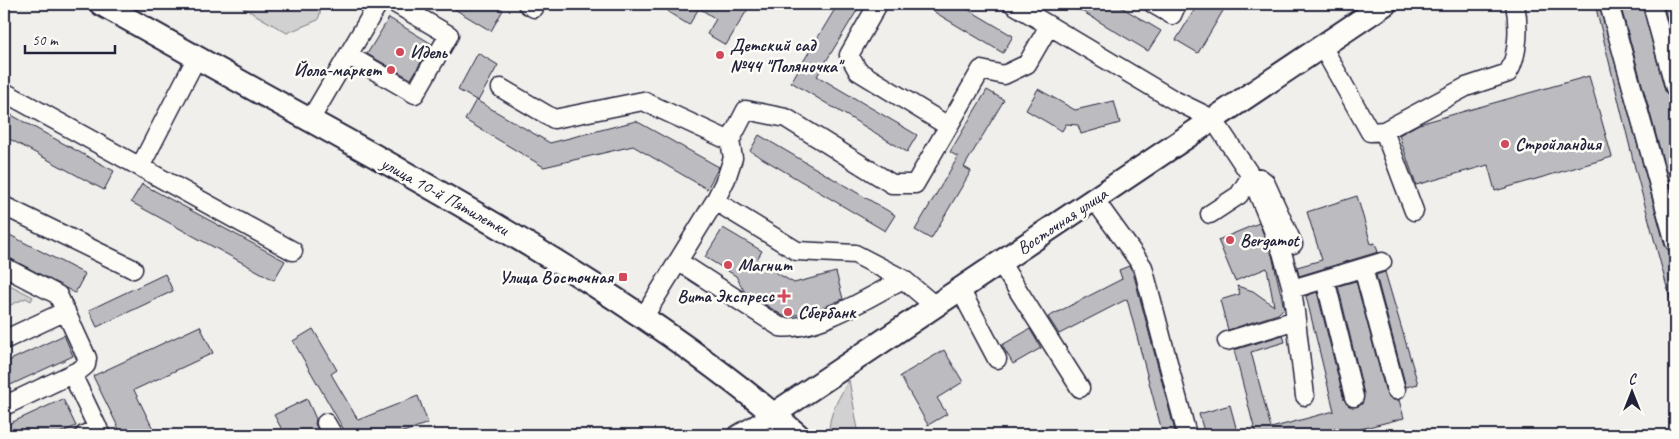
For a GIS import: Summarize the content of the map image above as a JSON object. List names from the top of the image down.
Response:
{
  "streets": {
    "main road": ["улица 10-й Пятилетки", "Восточная улица"]
  },
  "crossings": [
    ["улица 10-й Пятилетки", "Восточная улица"]
  ],
  "places": {
    "other": [
      "Идель",
      "Детский сад №44 \"Поляночка\"",
      "Йола-маркет",
      "Стройландия",
      "Bergamot",
      "Магнит",
      "Сбербанк"
    ],
    "transit": ["Улица Восточная"],
    "health": ["Вита Экспресс"]
  },
  "scale_bar": "50 m",
  "north": "top"
}
